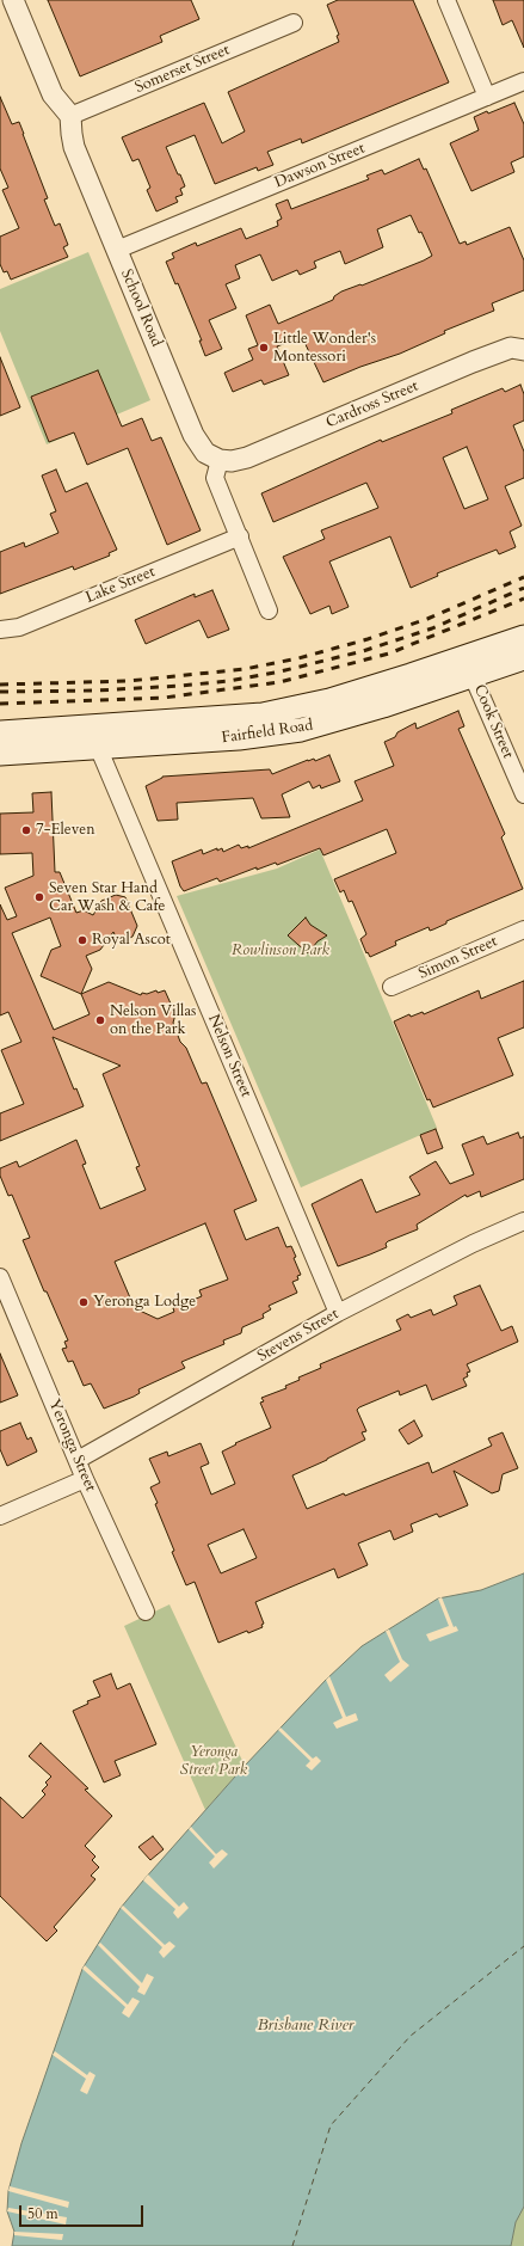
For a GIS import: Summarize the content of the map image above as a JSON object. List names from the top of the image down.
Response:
{
  "streets": {
    "main road": ["Fairfield Road"],
    "street": [
      "Somerset Street",
      "Dawson Street",
      "School Road",
      "Cardross Street",
      "Lake Street",
      "Cook Street",
      "Simon Street",
      "Nelson Street",
      "Stevens Street",
      "Yeronga Street"
    ]
  },
  "crossings": [
    ["Somerset Street", "School Road"],
    ["Dawson Street", "School Road"],
    ["School Road", "Cardross Street"],
    ["Cook Street", "Fairfield Road"],
    ["Fairfield Road", "Nelson Street"],
    ["Nelson Street", "Stevens Street"],
    ["Stevens Street", "Yeronga Street"]
  ],
  "water": ["Brisbane River"],
  "parks": ["Rowlinson Park", "Yeronga Street Park"],
  "places": [
    "Little Wonder's Montessori",
    "7-Eleven",
    "Seven Star Hand Car Wash & Cafe",
    "Royal Ascot",
    "Nelson Villas on the Park",
    "Yeronga Lodge"
  ],
  "scale_bar": "50 m"
}
